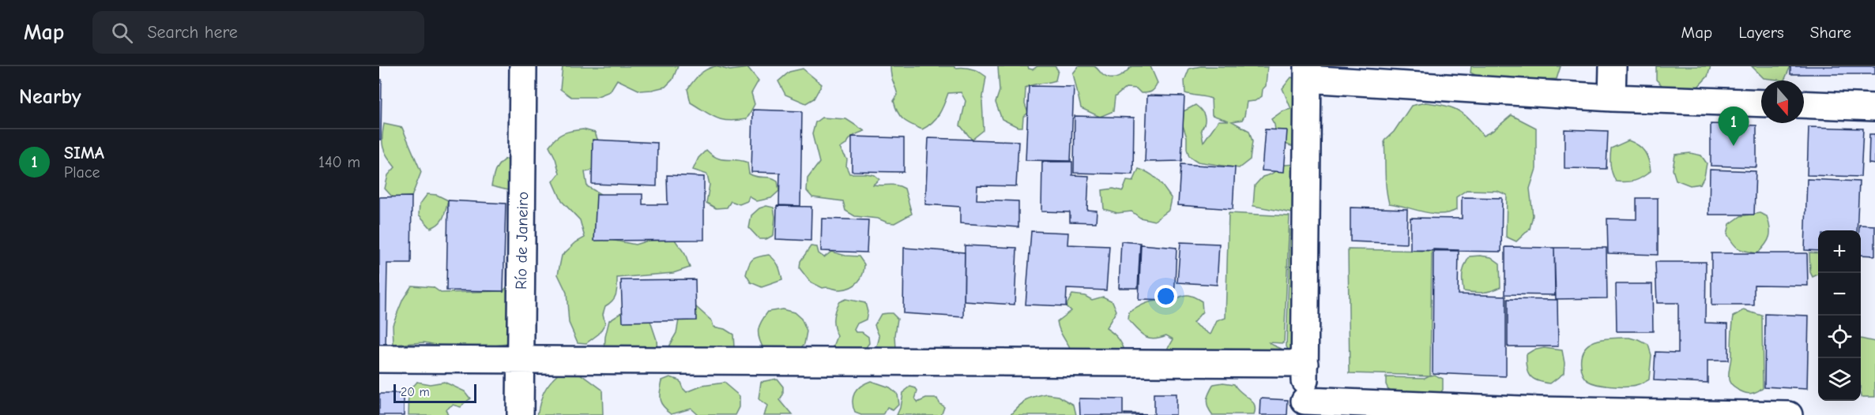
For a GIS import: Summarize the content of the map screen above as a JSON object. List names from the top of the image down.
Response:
{
  "streets": {
    "street": ["Río de Janeiro"]
  },
  "scale_bar": "20 m",
  "north": "bottom",
  "page": {
    "header": "Map",
    "search": "Search here",
    "nav": ["Map", "Layers", "Share"],
    "heading": "Nearby",
    "pins": "1",
    "list": [
      {
        "mark": "1",
        "name": "SIMA",
        "note": "Place",
        "value": "140 m"
      }
    ],
    "map_buttons": ["+", "−"],
    "scale": "20 m"
  }
}
